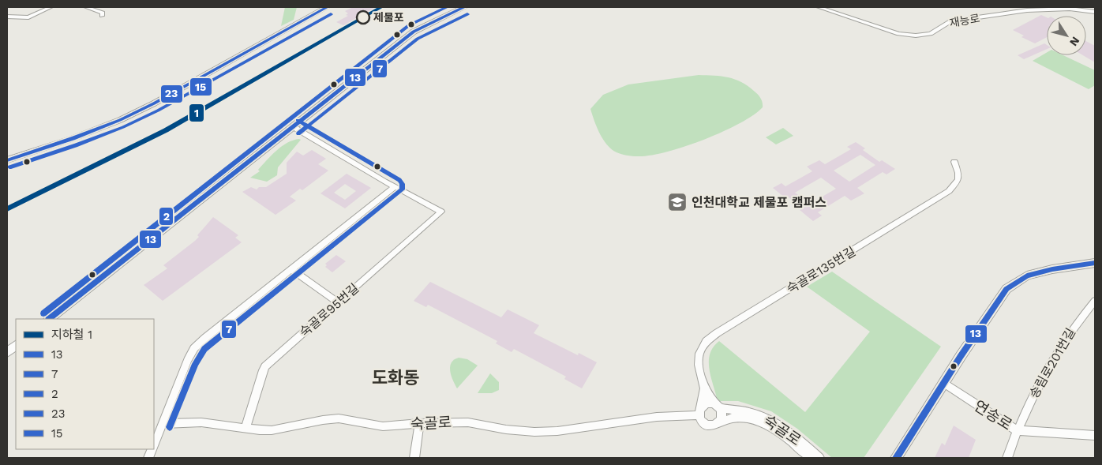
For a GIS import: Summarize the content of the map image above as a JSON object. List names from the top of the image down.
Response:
{
  "streets": {
    "street": [
      "재능로",
      "숙골로135번길",
      "숙골로95번길",
      "송림로201번길",
      "연송로",
      "숙골로"
    ]
  },
  "crossings": [
    ["숙골로135번길", "숙골로"],
    ["숙골로95번길", "숙골로"],
    ["송림로201번길", "연송로"]
  ],
  "districts": ["도화동"],
  "places": {
    "other": ["제물포"],
    "school or university": ["인천대학교 제물포 캠퍼스"]
  },
  "lines": [
    "metro line 1",
    "transit line 13",
    "transit line 2",
    "transit line 23",
    "transit line 7",
    "transit line 15"
  ],
  "legend": [
    "지하철 1",
    "13",
    "7",
    "2",
    "23",
    "15"
  ],
  "north": "bottom right"
}
